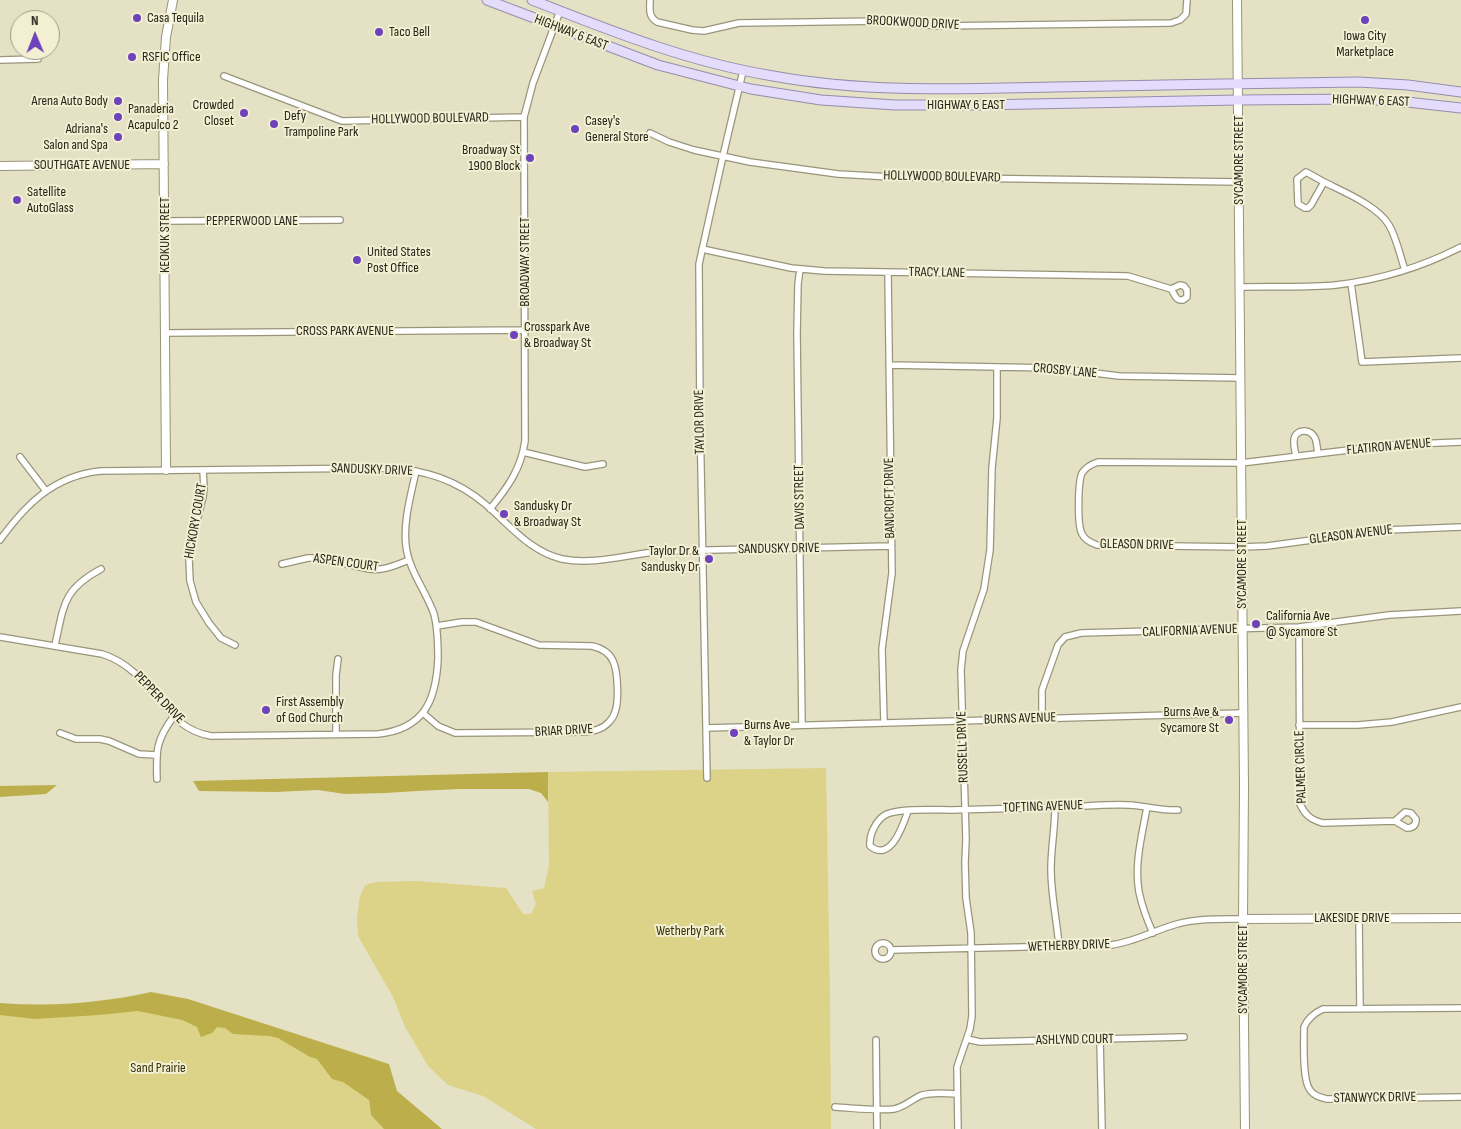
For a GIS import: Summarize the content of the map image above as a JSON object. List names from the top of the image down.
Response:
{
  "streets": {
    "main road": ["HIGHWAY 6 EAST"],
    "street": [
      "BROOKWOOD DRIVE",
      "HOLLYWOOD BOULEVARD",
      "SYCAMORE STREET",
      "SOUTHGATE AVENUE",
      "PEPPERWOOD LANE",
      "KEOKUK STREET",
      "BROADWAY STREET",
      "TRACY LANE",
      "CROSS PARK AVENUE",
      "CROSBY LANE",
      "TAYLOR DRIVE",
      "FLATIRON AVENUE",
      "SANDUSKY DRIVE",
      "DAVIS STREET",
      "BANCROFT DRIVE",
      "HICKORY COURT",
      "GLEASON AVENUE",
      "GLEASON DRIVE",
      "ASPEN COURT",
      "CALIFORNIA AVENUE",
      "PEPPER DRIVE",
      "BURNS AVENUE",
      "BRIAR DRIVE",
      "RUSSELL DRIVE",
      "PALMER CIRCLE",
      "TOFTING AVENUE",
      "LAKESIDE DRIVE",
      "WETHERBY DRIVE",
      "ASHLYND COURT",
      "STANWYCK DRIVE"
    ]
  },
  "crossings": [
    ["HIGHWAY 6 EAST", "SYCAMORE STREET"],
    ["HIGHWAY 6 EAST", "BROADWAY STREET"],
    ["HIGHWAY 6 EAST", "TAYLOR DRIVE"],
    ["HOLLYWOOD BOULEVARD", "SYCAMORE STREET"],
    ["HOLLYWOOD BOULEVARD", "BROADWAY STREET"],
    ["HOLLYWOOD BOULEVARD", "TAYLOR DRIVE"],
    ["SYCAMORE STREET", "CROSBY LANE"],
    ["SYCAMORE STREET", "FLATIRON AVENUE"],
    ["SYCAMORE STREET", "GLEASON AVENUE"],
    ["SYCAMORE STREET", "GLEASON DRIVE"],
    ["SYCAMORE STREET", "CALIFORNIA AVENUE"],
    ["SYCAMORE STREET", "BURNS AVENUE"],
    ["SYCAMORE STREET", "LAKESIDE DRIVE"],
    ["SYCAMORE STREET", "WETHERBY DRIVE"],
    ["SOUTHGATE AVENUE", "KEOKUK STREET"],
    ["PEPPERWOOD LANE", "KEOKUK STREET"],
    ["KEOKUK STREET", "CROSS PARK AVENUE"],
    ["KEOKUK STREET", "SANDUSKY DRIVE"],
    ["BROADWAY STREET", "CROSS PARK AVENUE"],
    ["BROADWAY STREET", "SANDUSKY DRIVE"],
    ["TRACY LANE", "TAYLOR DRIVE"],
    ["TRACY LANE", "DAVIS STREET"],
    ["TRACY LANE", "BANCROFT DRIVE"],
    ["CROSBY LANE", "BANCROFT DRIVE"],
    ["CROSBY LANE", "RUSSELL DRIVE"],
    ["TAYLOR DRIVE", "SANDUSKY DRIVE"],
    ["TAYLOR DRIVE", "BURNS AVENUE"],
    ["FLATIRON AVENUE", "GLEASON DRIVE"],
    ["SANDUSKY DRIVE", "DAVIS STREET"],
    ["SANDUSKY DRIVE", "BANCROFT DRIVE"],
    ["SANDUSKY DRIVE", "HICKORY COURT"],
    ["SANDUSKY DRIVE", "PEPPER DRIVE"],
    ["DAVIS STREET", "BURNS AVENUE"],
    ["BANCROFT DRIVE", "BURNS AVENUE"],
    ["GLEASON AVENUE", "GLEASON DRIVE"],
    ["ASPEN COURT", "PEPPER DRIVE"],
    ["CALIFORNIA AVENUE", "BURNS AVENUE"],
    ["CALIFORNIA AVENUE", "PALMER CIRCLE"],
    ["PEPPER DRIVE", "BRIAR DRIVE"],
    ["BURNS AVENUE", "RUSSELL DRIVE"],
    ["RUSSELL DRIVE", "TOFTING AVENUE"],
    ["RUSSELL DRIVE", "WETHERBY DRIVE"],
    ["RUSSELL DRIVE", "ASHLYND COURT"],
    ["LAKESIDE DRIVE", "WETHERBY DRIVE"]
  ],
  "parks": ["Wetherby Park", "Sand Prairie"],
  "places": [
    "Casa Tequila",
    "Iowa City Marketplace",
    "Taco Bell",
    "RSFIC Office",
    "Arena Auto Body",
    "Crowded Closet",
    "Panaderia Acapulco 2",
    "Defy Trampoline Park",
    "Casey's General Store",
    "Adriana's Salon and Spa",
    "Broadway St 1900 Block",
    "Satellite AutoGlass",
    "United States Post Office",
    "Crosspark Ave & Broadway St",
    "Sandusky Dr & Broadway St",
    "Taylor Dr & Sandusky Dr",
    "California Ave @ Sycamore St",
    "First Assembly of God Church",
    "Burns Ave & Sycamore St",
    "Burns Ave & Taylor Dr"
  ],
  "north": "top"
}
